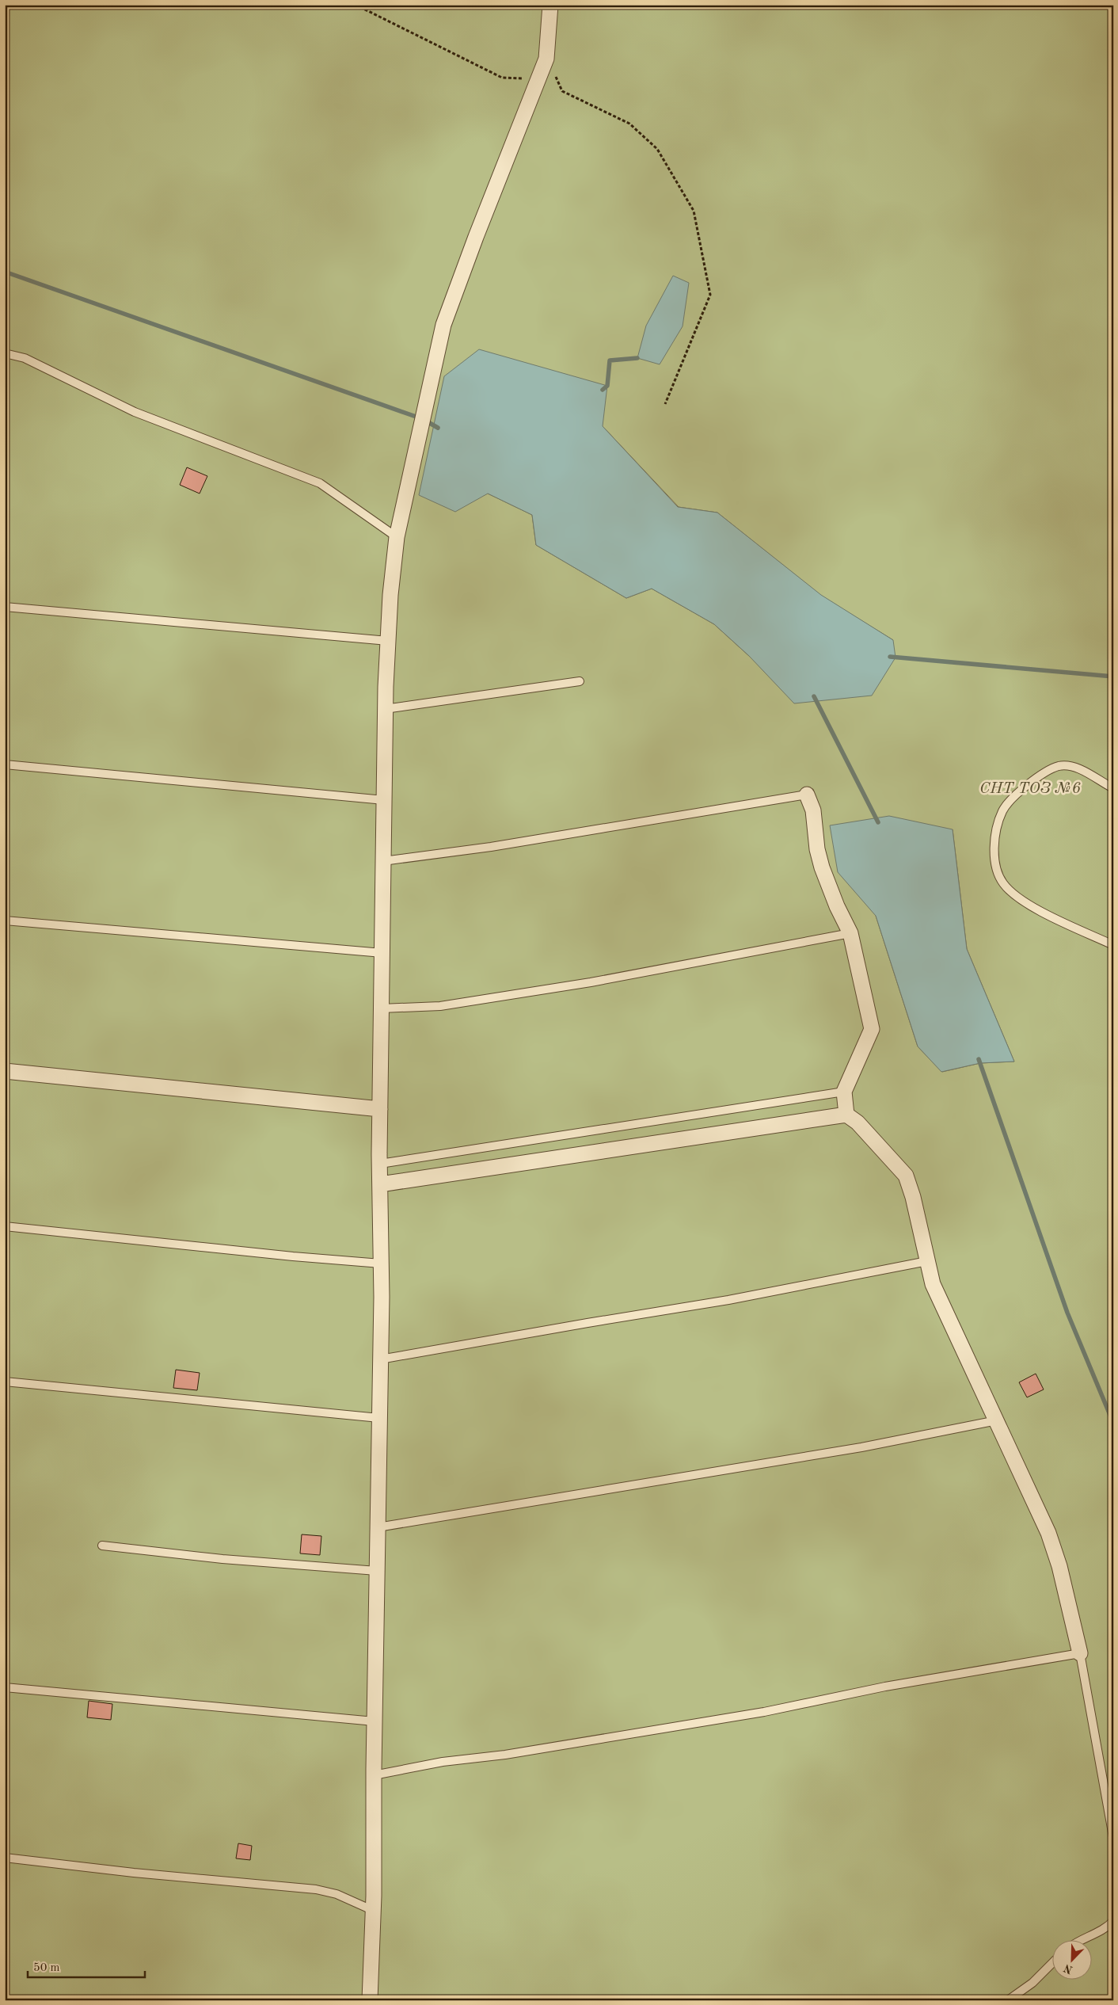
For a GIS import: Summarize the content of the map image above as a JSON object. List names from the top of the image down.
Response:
{
  "parks": ["СНТ ТОЗ №6"],
  "scale_bar": "50 m",
  "north": "bottom left"
}
